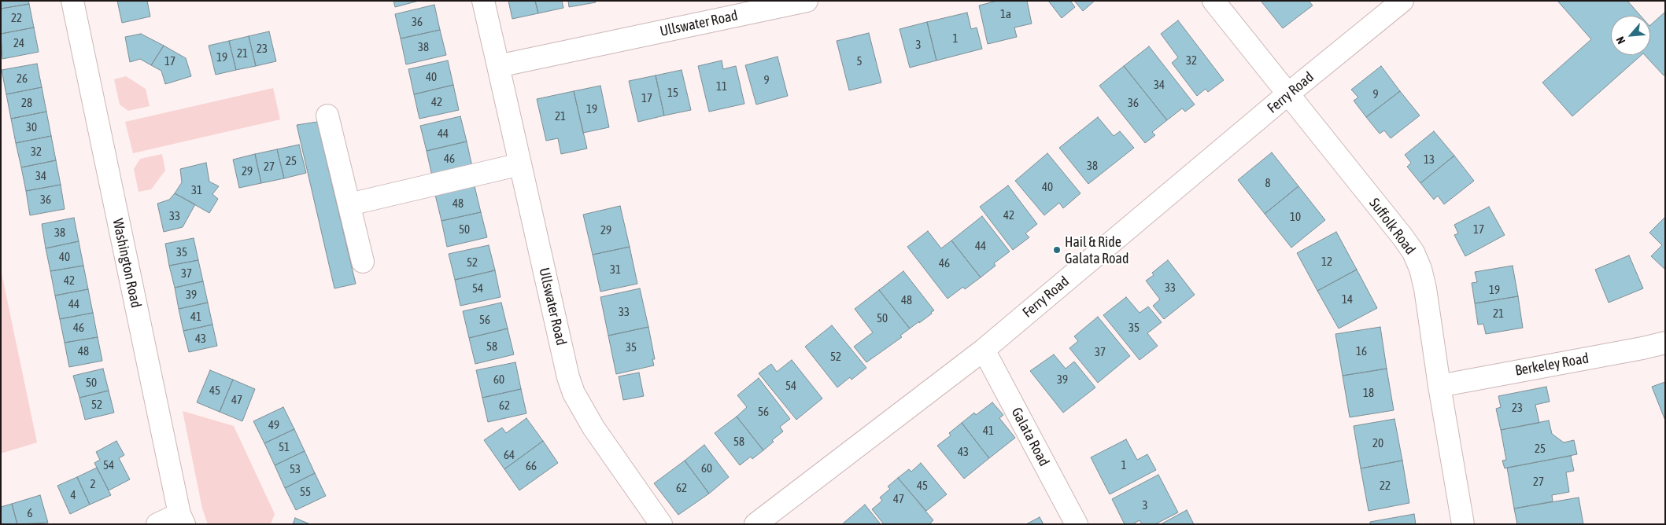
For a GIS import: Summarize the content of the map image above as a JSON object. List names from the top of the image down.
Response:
{
  "streets": {
    "street": [
      "Ullswater Road",
      "Ferry Road",
      "Suffolk Road",
      "Washington Road",
      "Berkeley Road",
      "Galata Road"
    ]
  },
  "crossings": [
    ["Ferry Road", "Suffolk Road"],
    ["Ferry Road", "Galata Road"],
    ["Suffolk Road", "Berkeley Road"]
  ],
  "places": ["Hail & Ride Galata Road"],
  "house_numbers": [
    "1a",
    "22",
    "36",
    "1",
    "24",
    "3",
    "38",
    "23",
    "21",
    "19",
    "32",
    "17",
    "5",
    "40",
    "26",
    "9",
    "34",
    "11",
    "15",
    "9",
    "17",
    "42",
    "28",
    "36",
    "19",
    "21",
    "30",
    "44",
    "32",
    "46",
    "13",
    "25",
    "38",
    "27",
    "29",
    "34",
    "8",
    "40",
    "31",
    "36",
    "48",
    "42",
    "33",
    "10",
    "50",
    "17",
    "29",
    "38",
    "44",
    "35",
    "40",
    "12",
    "52",
    "46",
    "31",
    "37",
    "42",
    "33",
    "54",
    "19",
    "39",
    "14",
    "48",
    "44",
    "33",
    "21",
    "41",
    "50",
    "56",
    "46",
    "35",
    "43",
    "58",
    "35",
    "48",
    "16",
    "37",
    "52",
    "60",
    "39",
    "50",
    "54",
    "45",
    "18",
    "47",
    "52",
    "62",
    "23",
    "56",
    "49",
    "41",
    "58",
    "20",
    "51",
    "25",
    "43",
    "64",
    "54",
    "1",
    "66",
    "60",
    "53",
    "27",
    "2",
    "45",
    "22",
    "62",
    "55",
    "4",
    "47",
    "3",
    "6"
  ],
  "north": "bottom left"
}
